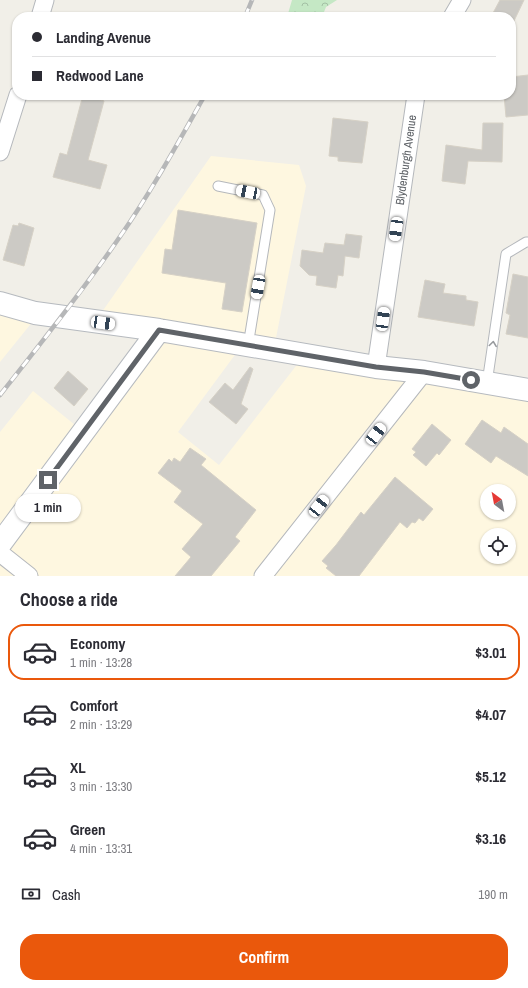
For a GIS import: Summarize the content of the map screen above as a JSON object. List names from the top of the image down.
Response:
{
  "streets": {
    "street": ["Blydenburgh Avenue"]
  },
  "north": "top left",
  "page": {
    "banner": ["Landing Avenue", "Redwood Lane"],
    "bubble": "1 min",
    "heading": "Choose a ride",
    "list": [
      {
        "name": "Economy",
        "note": "1 min · 13:28",
        "value": "$3.01"
      },
      {
        "name": "Comfort",
        "note": "2 min · 13:29",
        "value": "$4.07"
      },
      {
        "name": "XL",
        "note": "3 min · 13:30",
        "value": "$5.12"
      },
      {
        "name": "Green",
        "note": "4 min · 13:31",
        "value": "$3.16"
      }
    ],
    "pay": ["Cash", "190 m"],
    "buttons": "Confirm"
  }
}
